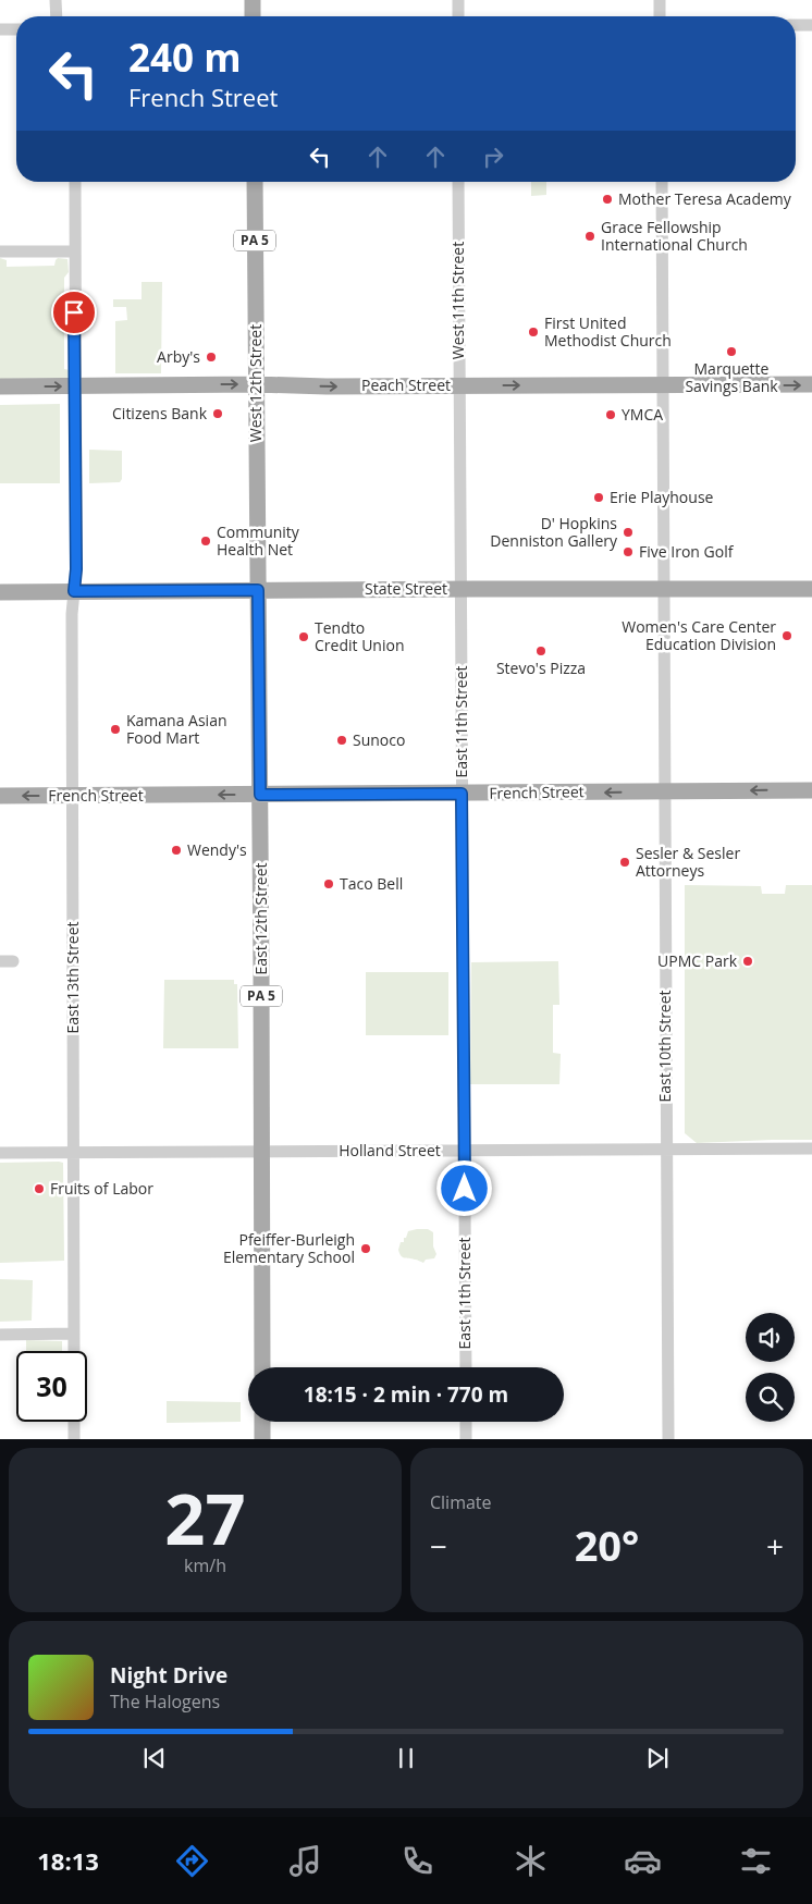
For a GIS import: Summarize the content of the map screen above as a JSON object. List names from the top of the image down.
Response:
{
  "streets": {
    "main road": [
      "PA 5",
      "West 12th Street",
      "Peach Street",
      "State Street",
      "French Street",
      "East 12th Street"
    ],
    "street": [
      "West 11th Street",
      "East 11th Street",
      "East 13th Street",
      "East 10th Street",
      "Holland Street"
    ]
  },
  "crossings": [
    ["West 11th Street", "Peach Street"],
    ["West 11th Street", "State Street"],
    ["West 11th Street", "East 11th Street"],
    ["West 12th Street", "Peach Street"],
    ["West 12th Street", "State Street"],
    ["West 12th Street", "East 12th Street"],
    ["Peach Street", "East 13th Street"],
    ["Peach Street", "East 10th Street"],
    ["State Street", "East 11th Street"],
    ["State Street", "East 12th Street"],
    ["State Street", "East 13th Street"],
    ["State Street", "East 10th Street"],
    ["East 11th Street", "French Street"],
    ["East 11th Street", "Holland Street"],
    ["French Street", "East 12th Street"],
    ["French Street", "East 13th Street"],
    ["French Street", "East 10th Street"],
    ["East 12th Street", "Holland Street"],
    ["East 13th Street", "Holland Street"],
    ["East 10th Street", "Holland Street"]
  ],
  "one_way": ["Peach Street", "French Street"],
  "places": [
    "Mother Teresa Academy",
    "Grace Fellowship International Church",
    "First United Methodist Church",
    "Marquette Savings Bank",
    "Arby's",
    "Citizens Bank",
    "YMCA",
    "Erie Playhouse",
    "D' Hopkins Denniston Gallery",
    "Community Health Net",
    "Five Iron Golf",
    "Women's Care Center Education Division",
    "Tendto Credit Union",
    "Stevo's Pizza",
    "Kamana Asian Food Mart",
    "Sunoco",
    "Wendy's",
    "Sesler & Sesler Attorneys",
    "Taco Bell",
    "UPMC Park",
    "Fruits of Labor",
    "Pfeiffer-Burleigh Elementary School"
  ],
  "page": {
    "turn": ["240 m", "French Street"],
    "limit": "30",
    "trip": "18:15 · 2 min · 770 m",
    "tile": [
      ["27", "km/h"],
      "Climate"
    ],
    "heat": ["−", "20°", "+"],
    "song": ["Night Drive", "The Halogens"],
    "tabs": "18:13"
  }
}
